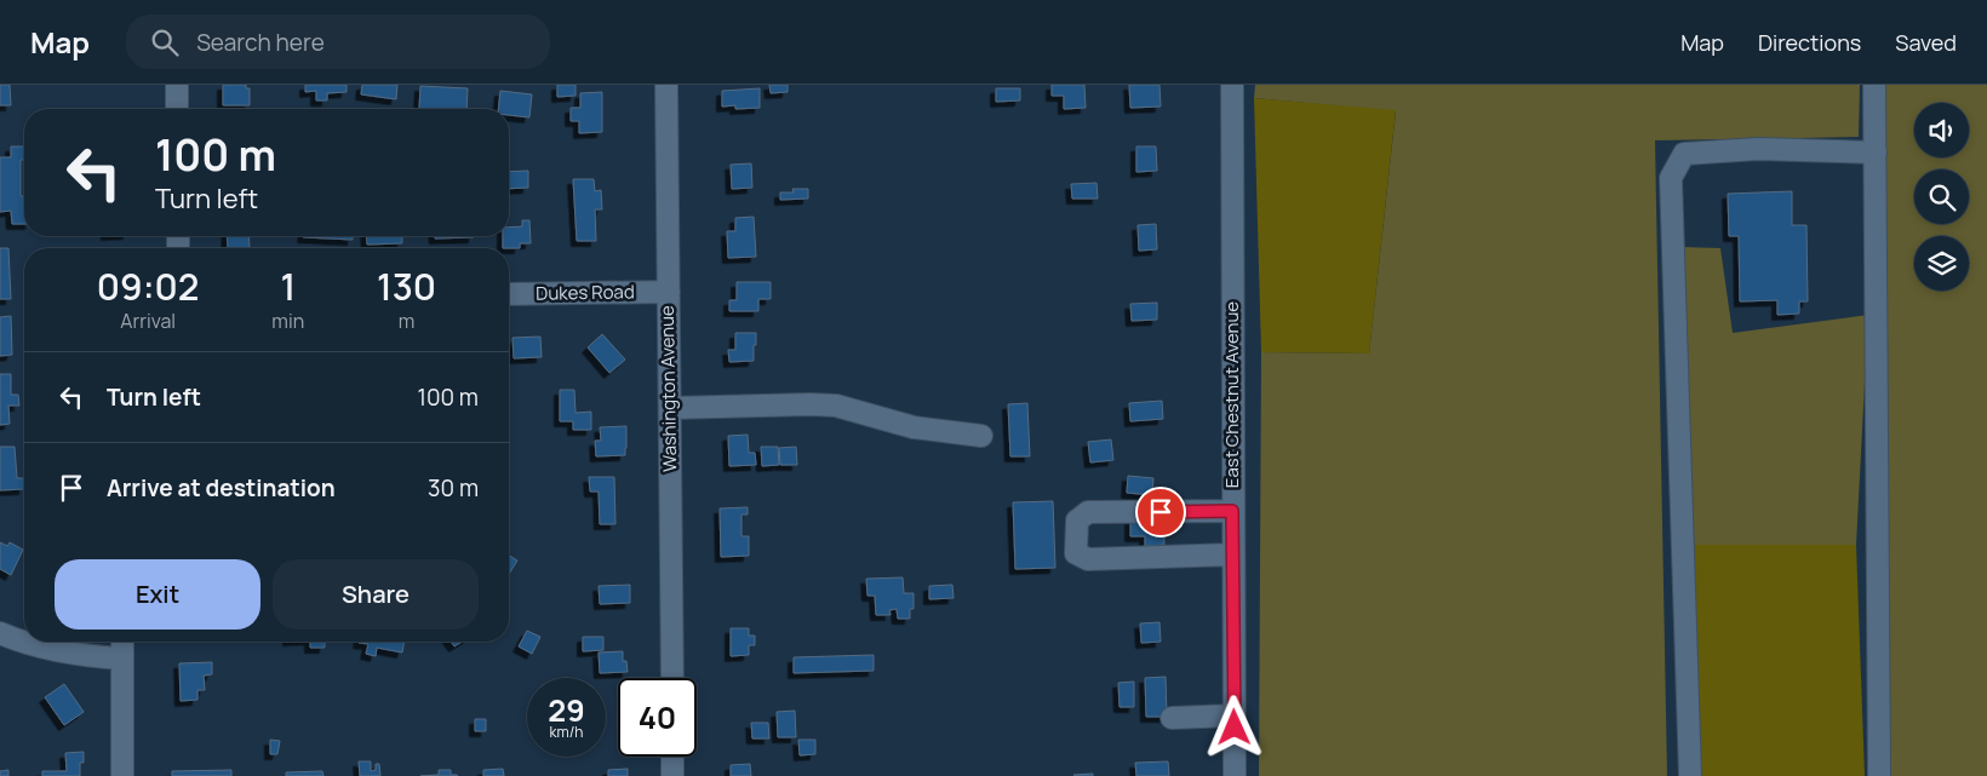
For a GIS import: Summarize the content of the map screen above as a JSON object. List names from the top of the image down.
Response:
{
  "streets": {
    "street": ["Dukes Road", "Washington Avenue", "East Chestnut Avenue"]
  },
  "crossings": [
    ["Dukes Road", "Washington Avenue"]
  ],
  "page": {
    "header": "Map",
    "search": "Search here",
    "nav": ["Map", "Directions", "Saved"],
    "turn": ["100 m", "Turn left"],
    "eta": [
      "09:02",
      "Arrival",
      "1",
      "min",
      "130",
      "m"
    ],
    "list": [
      {
        "name": "Turn left",
        "value": "100 m"
      },
      {
        "name": "Arrive at destination",
        "value": "30 m"
      }
    ],
    "buttons": ["Exit", "Share"],
    "speed": "29 km/h",
    "limit": "40"
  }
}
